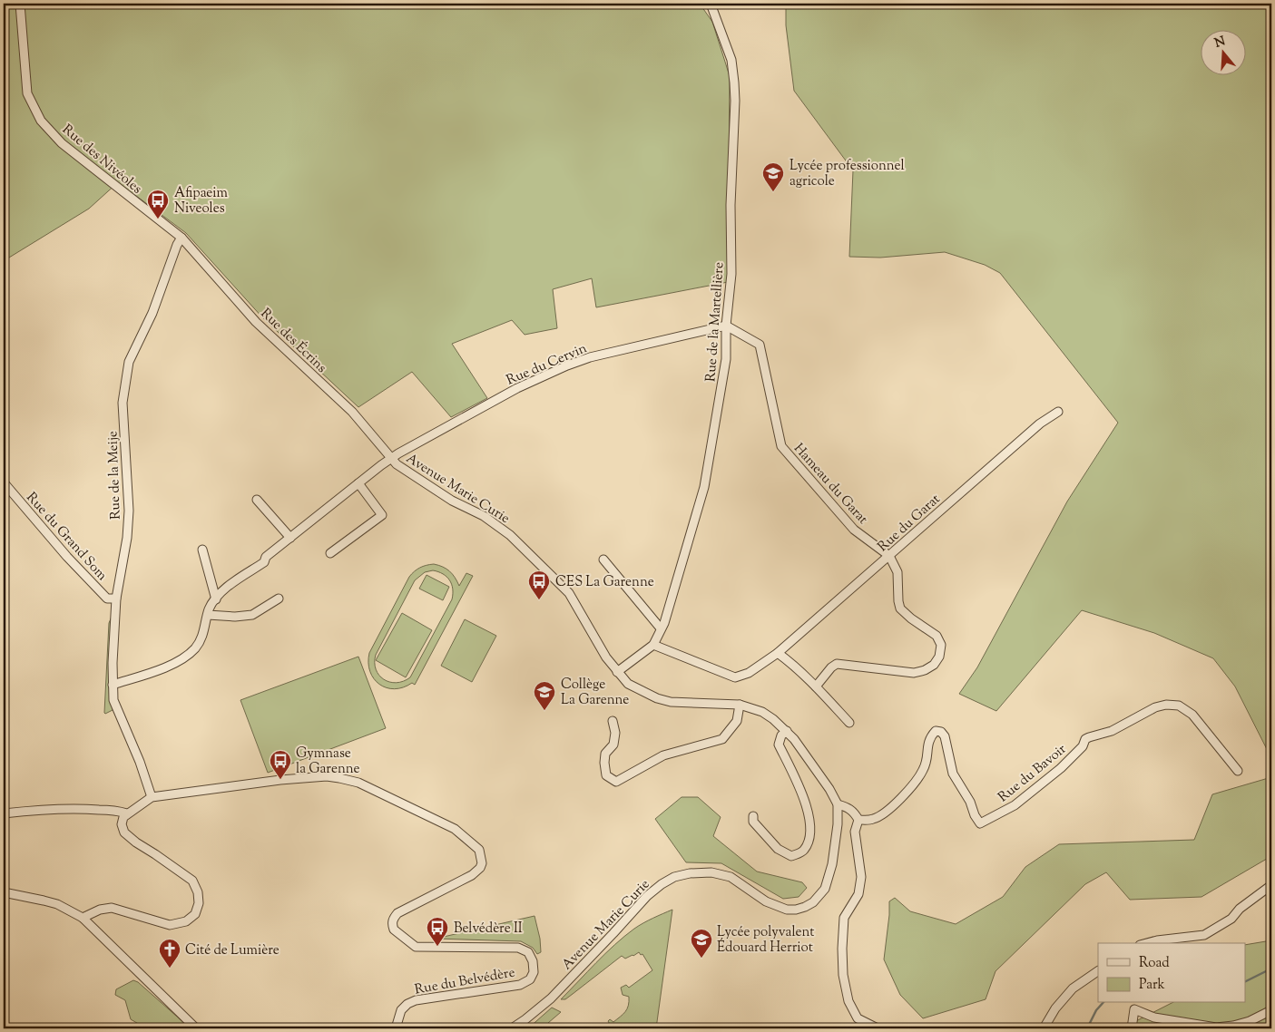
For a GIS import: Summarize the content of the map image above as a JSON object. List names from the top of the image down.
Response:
{
  "streets": {
    "street": [
      "Rue des Nivéoles",
      "Rue de la Martellière",
      "Rue des Écrins",
      "Rue du Cervin",
      "Rue de la Meije",
      "Hameau du Garat",
      "Avenue Marie Curie",
      "Rue du Garat",
      "Rue du Grand Som",
      "Rue du Bavoir",
      "Rue du Belvédère"
    ]
  },
  "crossings": [
    ["Rue des Nivéoles", "Rue des Écrins"],
    ["Rue des Nivéoles", "Rue de la Meije"],
    ["Rue de la Martellière", "Rue du Cervin"],
    ["Rue de la Martellière", "Hameau du Garat"],
    ["Rue de la Martellière", "Avenue Marie Curie"],
    ["Rue de la Martellière", "Rue du Garat"],
    ["Rue des Écrins", "Rue du Cervin"],
    ["Rue des Écrins", "Rue de la Meije"],
    ["Rue des Écrins", "Avenue Marie Curie"],
    ["Rue du Cervin", "Rue de la Meije"],
    ["Rue du Cervin", "Hameau du Garat"],
    ["Rue du Cervin", "Avenue Marie Curie"],
    ["Rue de la Meije", "Rue du Grand Som"],
    ["Rue de la Meije", "Rue du Belvédère"],
    ["Hameau du Garat", "Rue du Garat"]
  ],
  "places": {
    "school or university": ["Lycée professionnel agricole", "Collège La Garenne", "Lycée polyvalent Édouard Herriot"],
    "bus stop": [
      "Afipaeim Niveoles",
      "CES La Garenne",
      "Gymnase la Garenne",
      "Belvédère II"
    ],
    "church": ["Cité de Lumière"]
  },
  "legend": ["Road", "Park"],
  "north": "top"
}
